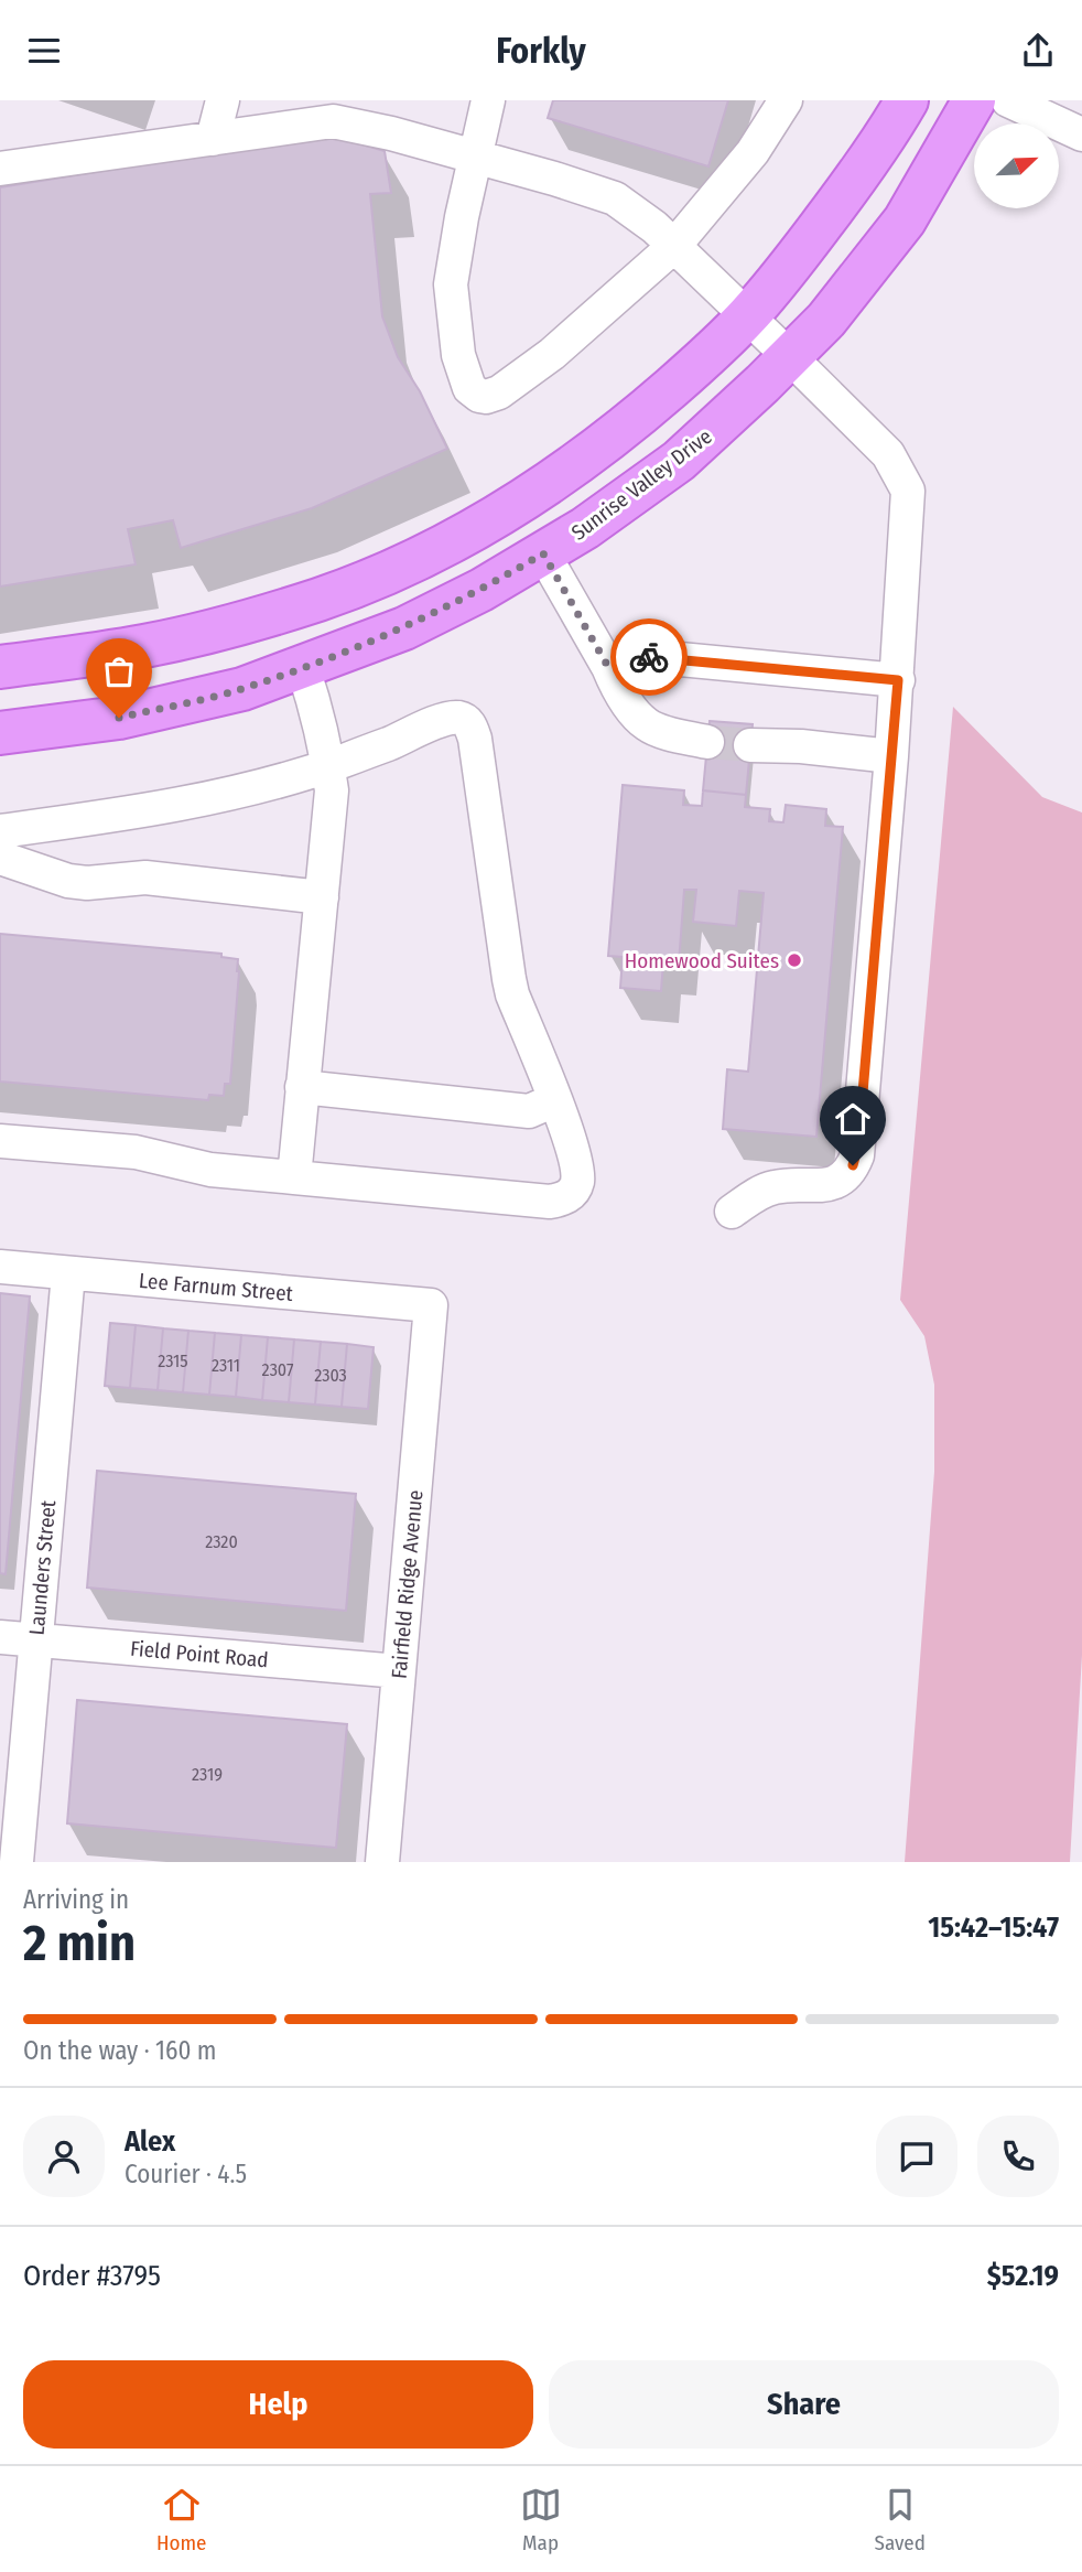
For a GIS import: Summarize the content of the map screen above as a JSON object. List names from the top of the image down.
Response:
{
  "streets": {
    "main road": ["Sunrise Valley Drive"],
    "street": [
      "Lee Farnum Street",
      "Launders Street",
      "Fairfield Ridge Avenue",
      "Field Point Road"
    ]
  },
  "crossings": [
    ["Lee Farnum Street", "Launders Street"],
    ["Lee Farnum Street", "Fairfield Ridge Avenue"],
    ["Launders Street", "Field Point Road"],
    ["Fairfield Ridge Avenue", "Field Point Road"]
  ],
  "places": ["Homewood Suites"],
  "house_numbers": [
    "2315",
    "2311",
    "2307",
    "2303",
    "2320",
    "2319"
  ],
  "north": "top right",
  "page": {
    "header": "Forkly",
    "heading": ["2 min", "Arriving in", "15:42–15:47"],
    "panel": [
      "Alex",
      "Courier · 4.5",
      "Order #3795",
      "$52.19"
    ],
    "bar": "On the way · 160 m",
    "buttons": ["Help", "Share"],
    "tabs": ["Home", "Map", "Saved"]
  }
}
